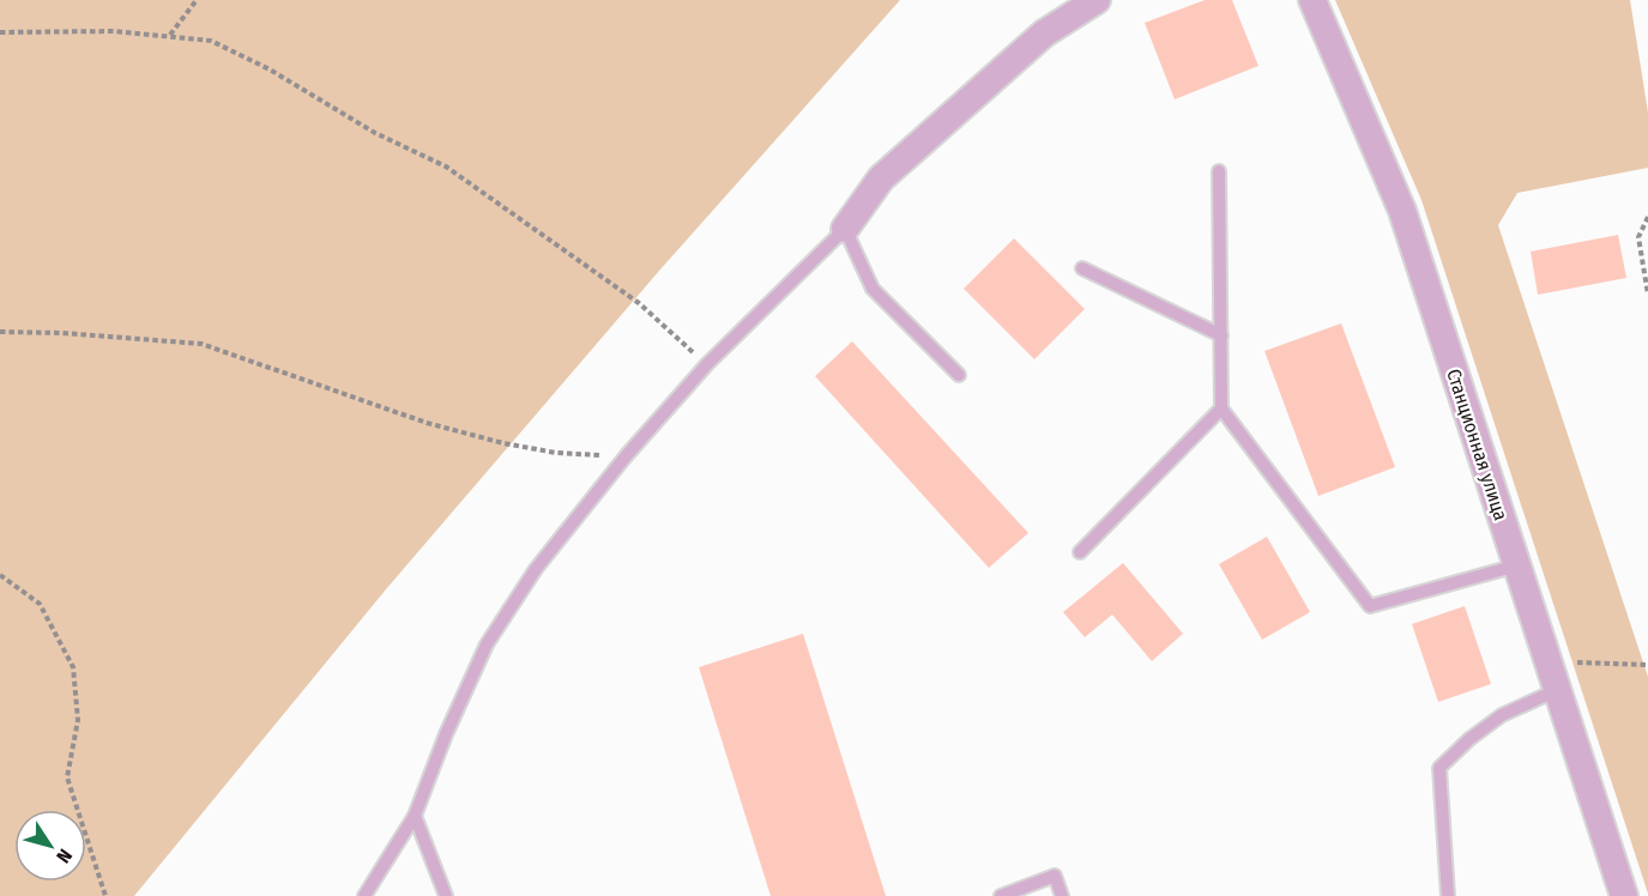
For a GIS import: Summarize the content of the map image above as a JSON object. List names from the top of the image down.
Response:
{
  "streets": {
    "street": ["Станционная улица"]
  },
  "north": "bottom right"
}
